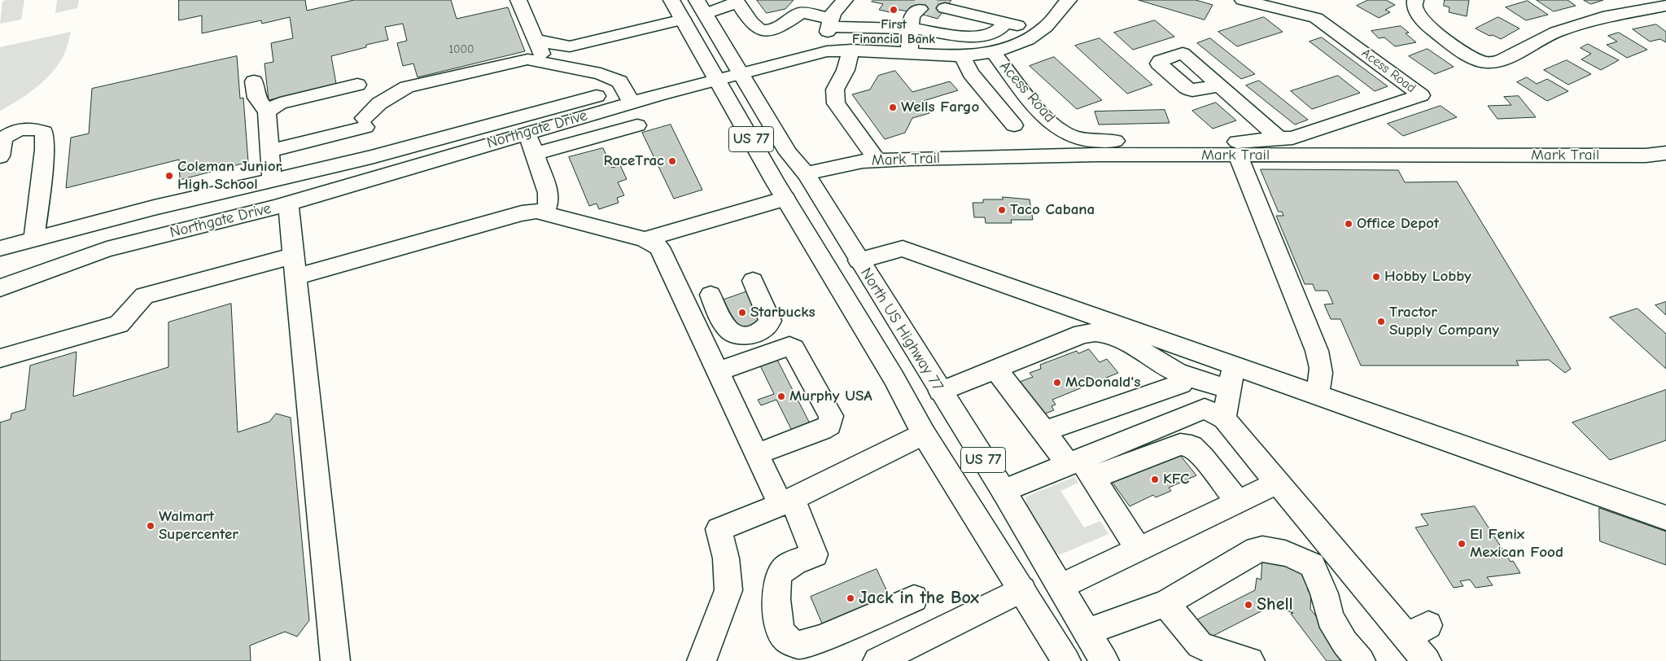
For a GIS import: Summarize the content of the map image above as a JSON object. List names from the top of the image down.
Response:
{
  "streets": {
    "street": [
      "Acess Road",
      "Northgate Drive",
      "US 77",
      "Mark Trail",
      "North US Highway 77"
    ]
  },
  "crossings": [
    ["Acess Road", "Northgate Drive"],
    ["Northgate Drive", "North US Highway 77"],
    ["Mark Trail", "North US Highway 77"]
  ],
  "places": [
    "First Financial Bank",
    "Wells Fargo",
    "RaceTrac",
    "Coleman Junior High School",
    "Taco Cabana",
    "Office Depot",
    "Hobby Lobby",
    "Starbucks",
    "Tractor Supply Company",
    "McDonald's",
    "Murphy USA",
    "KFC",
    "Walmart Supercenter",
    "El Fenix Mexican Food",
    "Jack in the Box",
    "Shell"
  ],
  "house_numbers": ["1000"]
}
